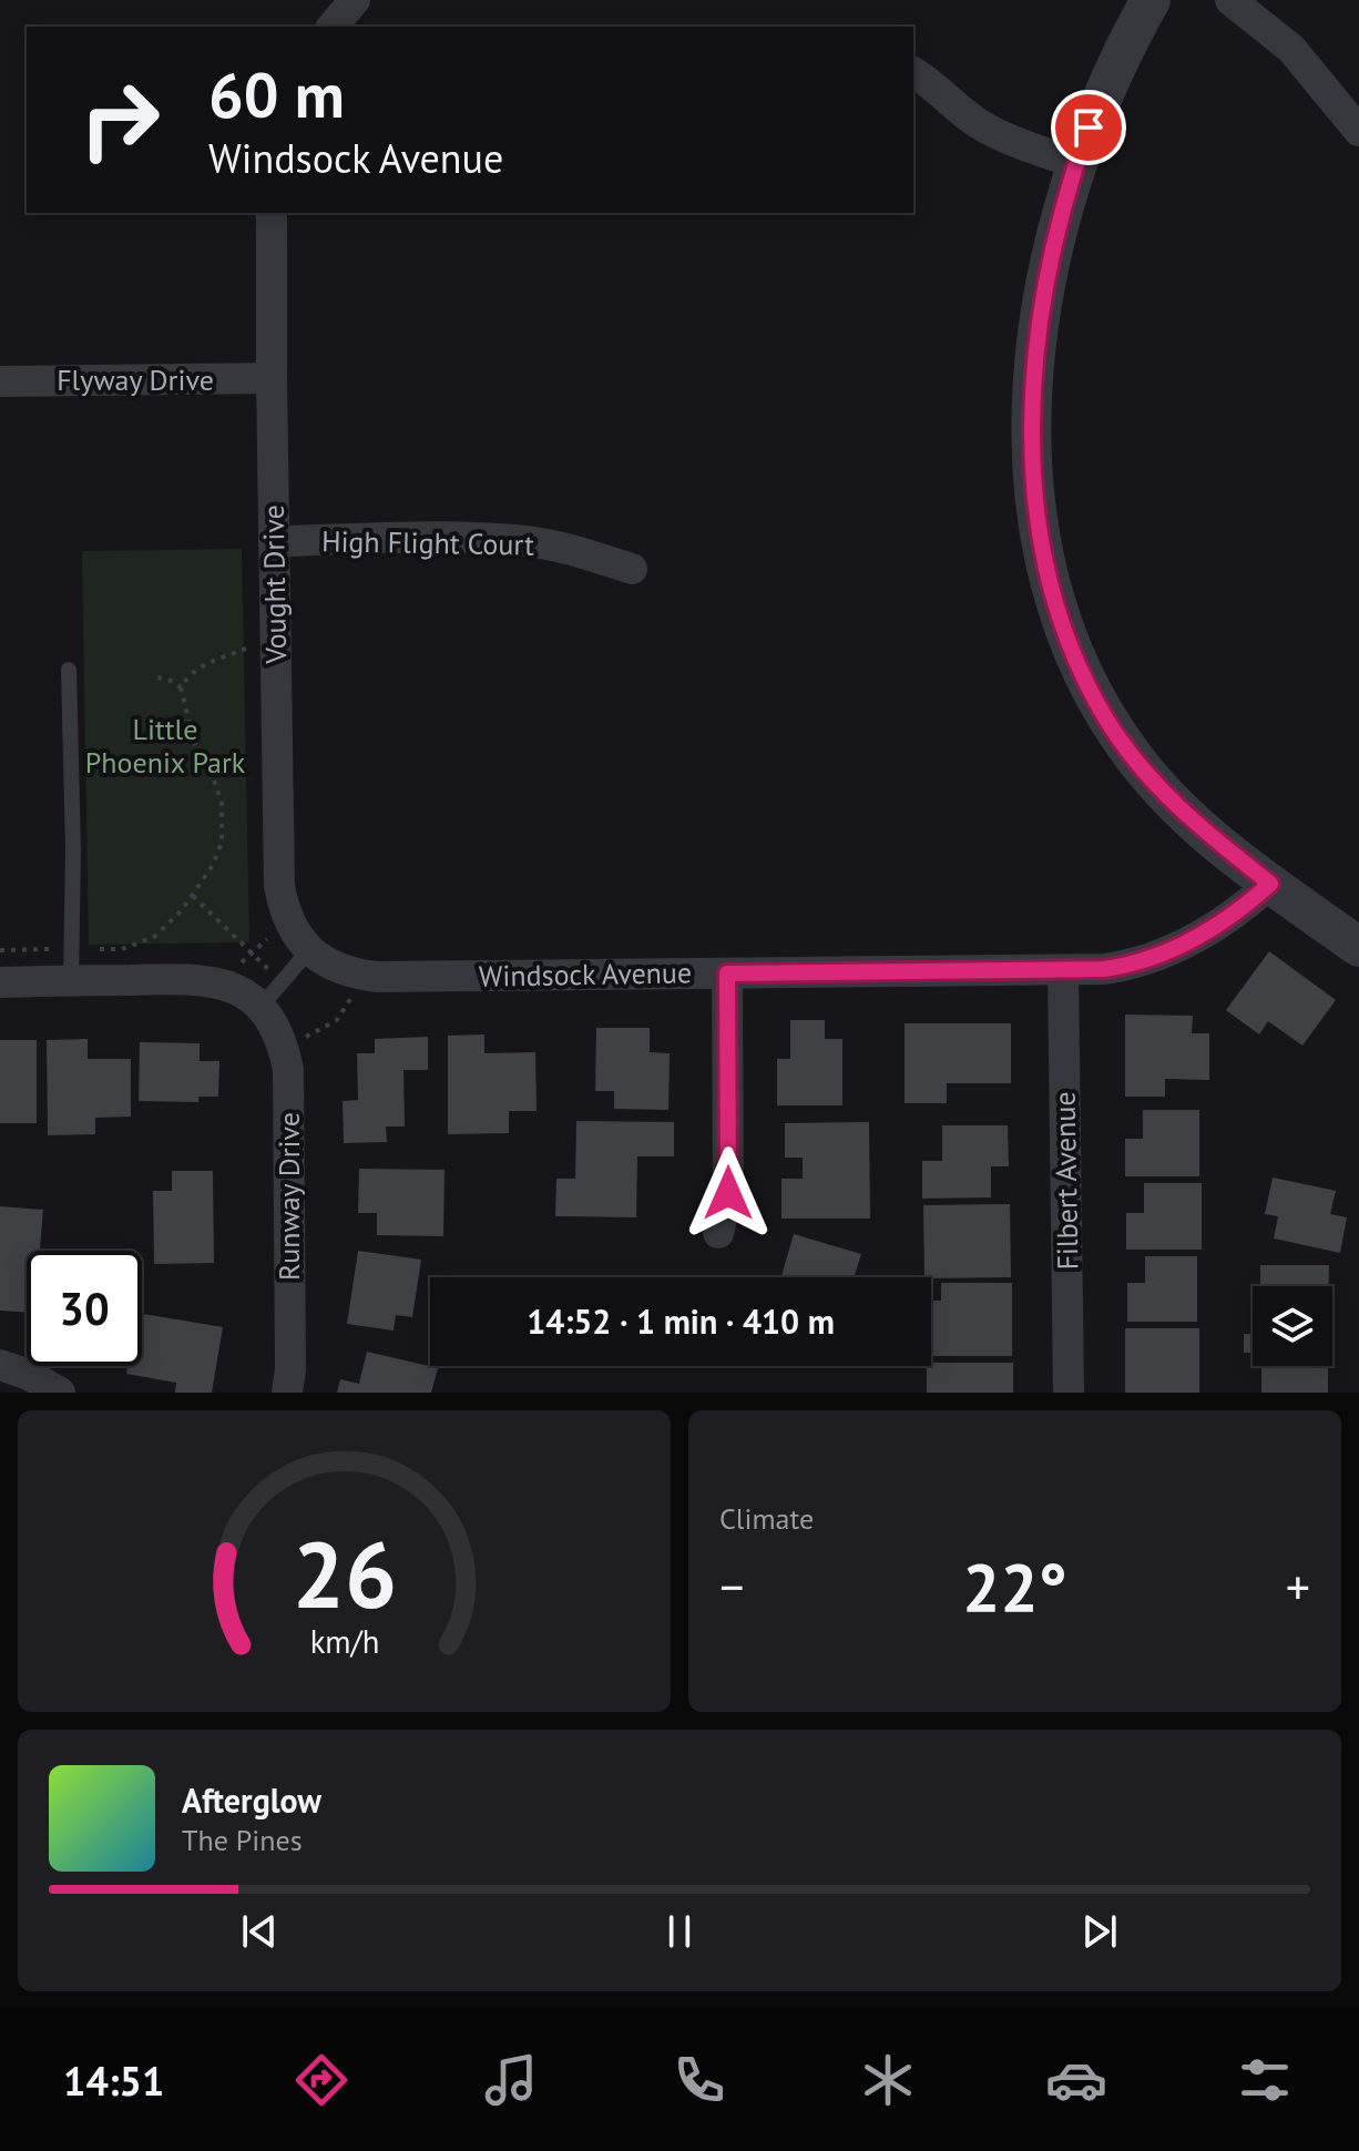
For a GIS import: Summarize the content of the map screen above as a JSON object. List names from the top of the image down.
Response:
{
  "streets": {
    "street": [
      "Flyway Drive",
      "High Flight Court",
      "Vought Drive",
      "Windsock Avenue",
      "Filbert Avenue",
      "Runway Drive"
    ]
  },
  "crossings": [
    ["Flyway Drive", "Vought Drive"],
    ["High Flight Court", "Vought Drive"],
    ["Vought Drive", "Windsock Avenue"],
    ["Windsock Avenue", "Filbert Avenue"]
  ],
  "parks": ["Little Phoenix Park"],
  "page": {
    "turn": ["60 m", "Windsock Avenue"],
    "limit": "30",
    "trip": "14:52 · 1 min · 410 m",
    "tile": "Climate",
    "heat": ["−", "22°", "+"],
    "song": ["Afterglow", "The Pines"],
    "tabs": "14:51",
    "gauge": ["26", "km/h"]
  }
}
